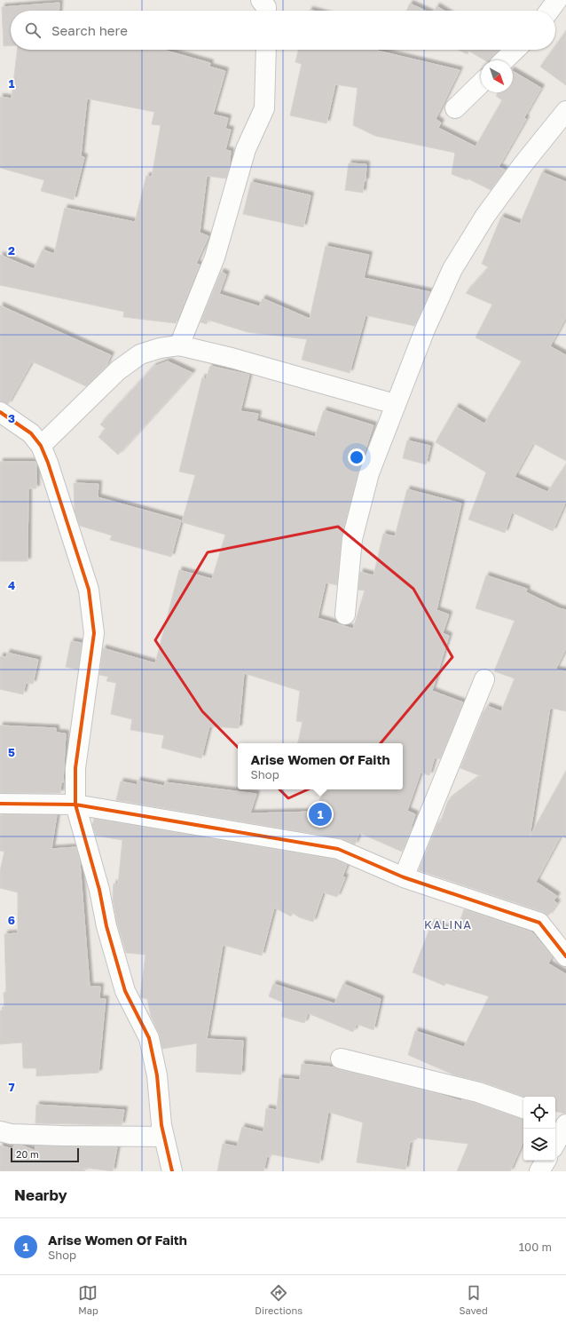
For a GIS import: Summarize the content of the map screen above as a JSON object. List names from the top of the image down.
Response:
{
  "districts": ["KALINA"],
  "scale_bar": "20 m",
  "north": "bottom right",
  "page": {
    "search": "Search here",
    "popup": ["Arise Women Of Faith", "Shop"],
    "pins": "1",
    "scale": "20 m",
    "heading": "Nearby",
    "list": [
      {
        "mark": "1",
        "name": "Arise Women Of Faith",
        "note": "Shop",
        "value": "100 m"
      }
    ],
    "nav": ["Map", "Directions", "Saved"]
  },
  "grid": {
    "rows": [
      "1",
      "2",
      "3",
      "4",
      "5",
      "6",
      "7"
    ]
  }
}
